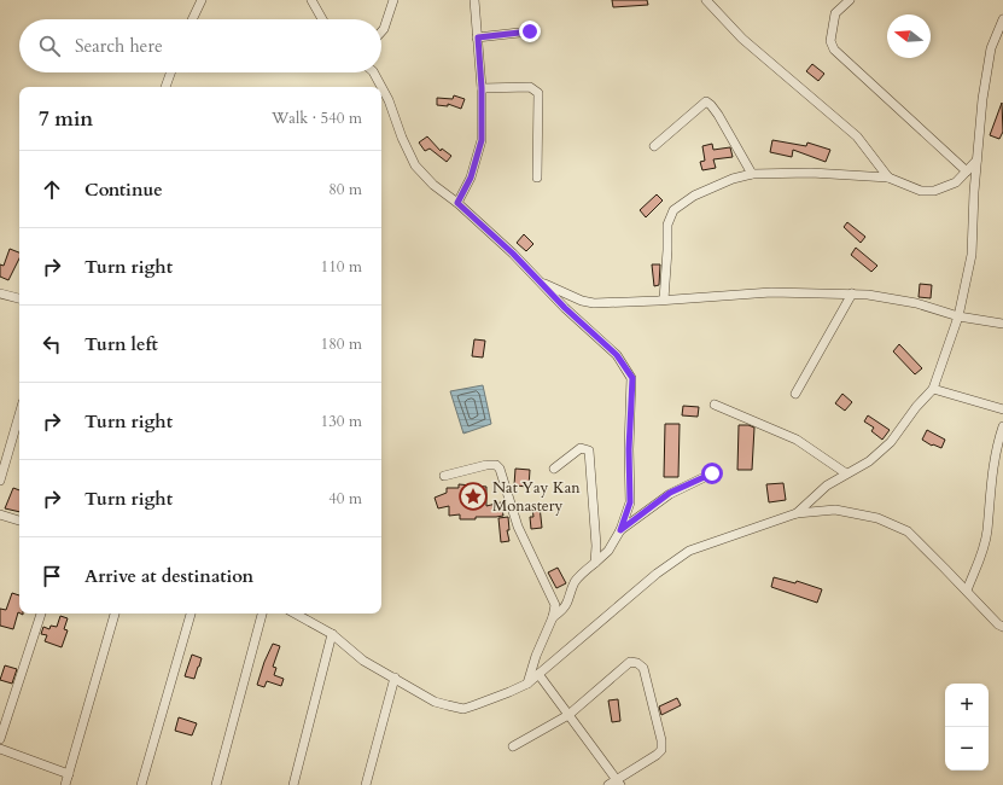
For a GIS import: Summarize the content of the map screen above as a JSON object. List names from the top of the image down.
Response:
{
  "places": {
    "place": ["Nat Yay Kan Monastery"]
  },
  "north": "left",
  "page": {
    "search": "Search here",
    "heading": ["7 min", "Walk · 540 m"],
    "list": [
      ["Continue", "80 m"],
      ["Turn right", "110 m"],
      ["Turn left", "180 m"],
      ["Turn right", "130 m"],
      ["Turn right", "40 m"],
      "Arrive at destination"
    ],
    "map_buttons": ["+", "−"]
  }
}
